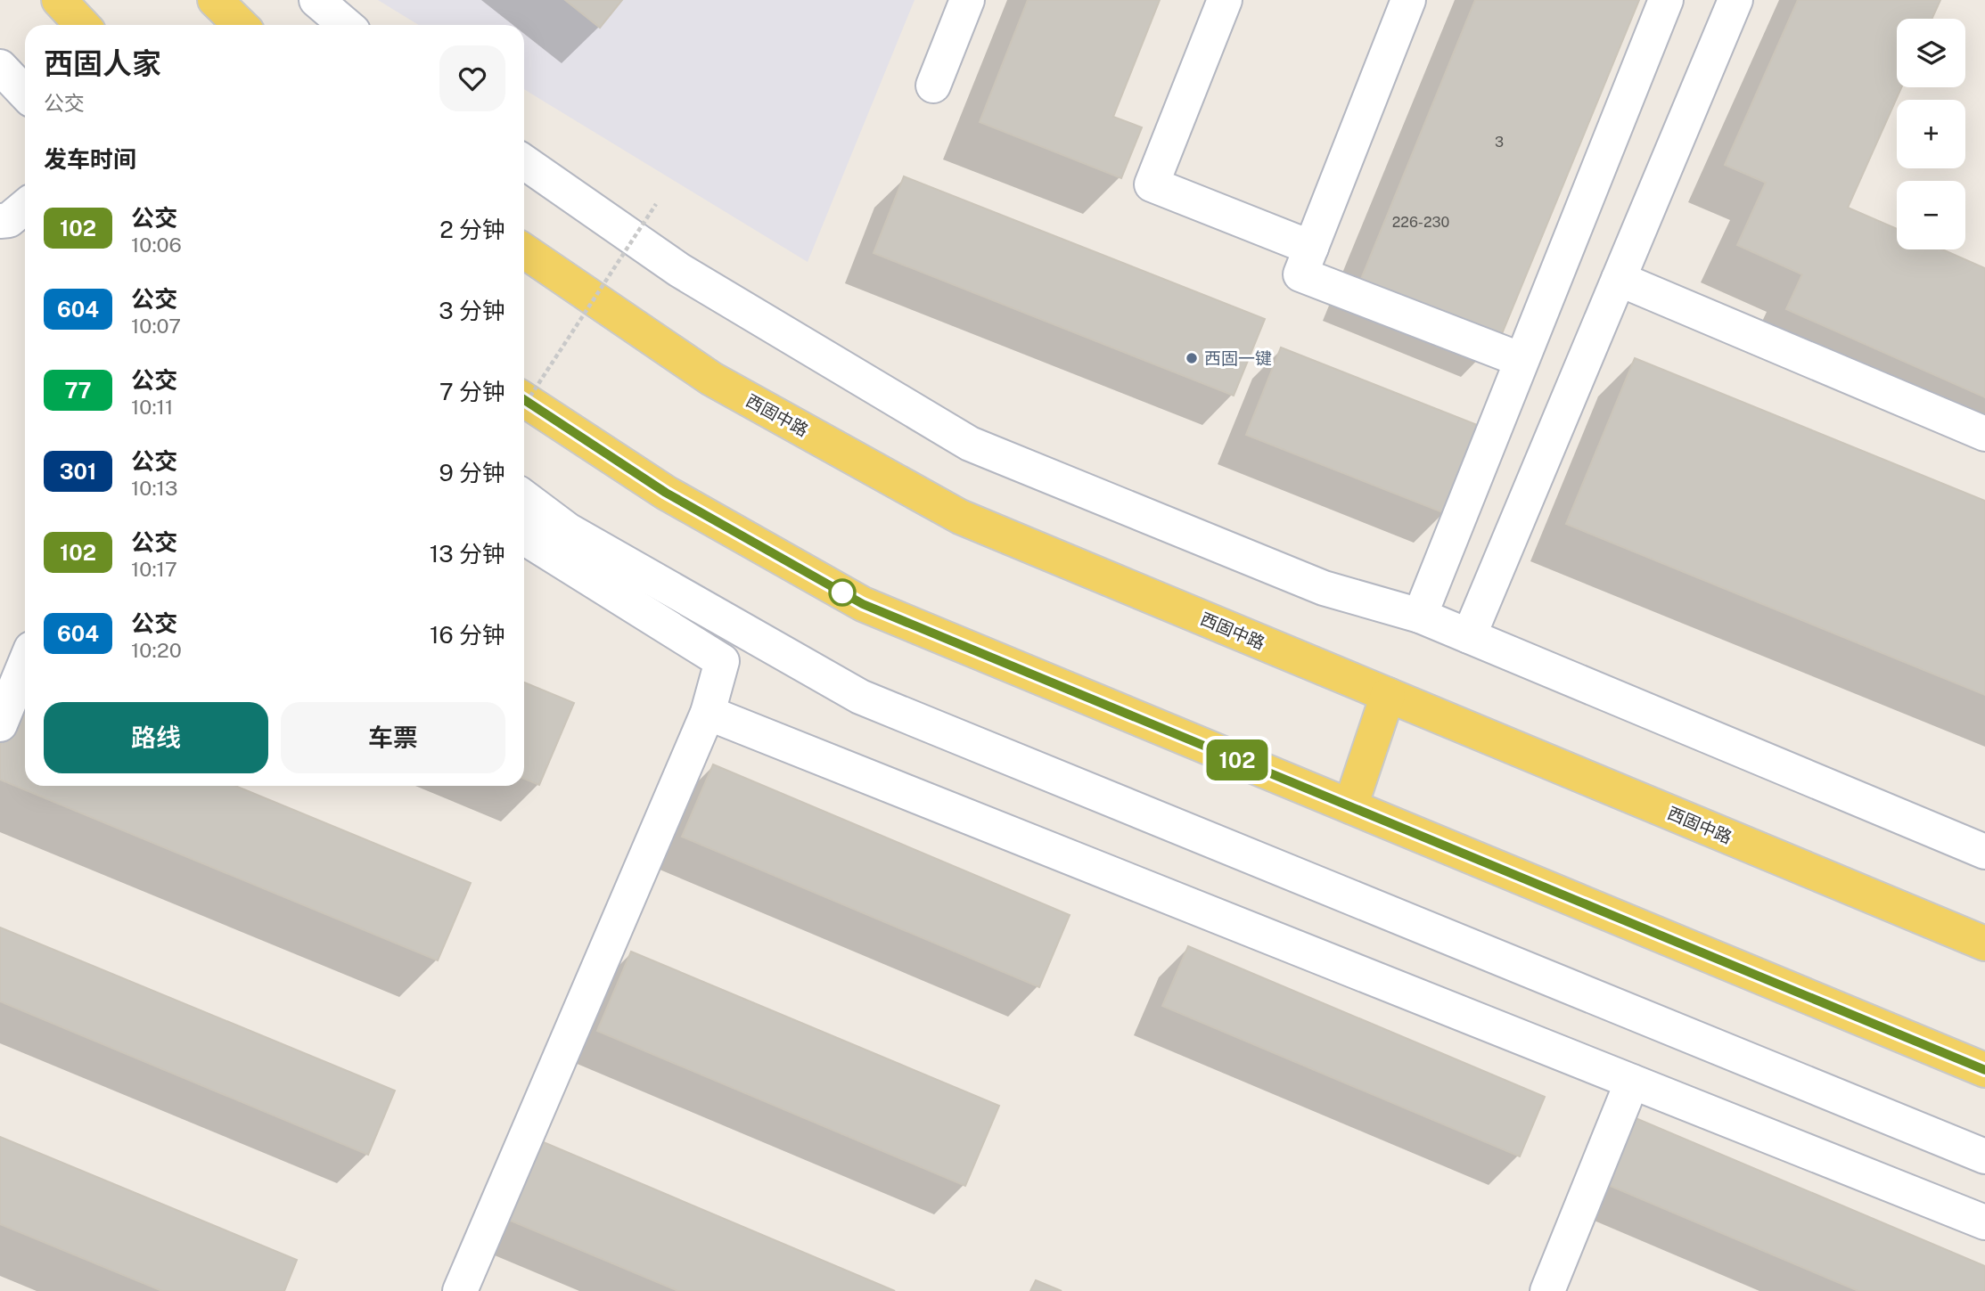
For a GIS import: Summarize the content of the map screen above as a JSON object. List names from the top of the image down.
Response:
{
  "streets": {
    "main road": ["西固中路"]
  },
  "places": ["西固一键"],
  "lines": ["bus line 102"],
  "house_numbers": ["3", "226-230"],
  "page": {
    "on_map": "102",
    "map_buttons": ["+", "−"],
    "heading": [
      ["西固人家", "公交"],
      "发车时间"
    ],
    "list": [
      {
        "mark": "102",
        "name": "公交",
        "note": "10:06",
        "value": "2 分钟"
      },
      {
        "mark": "604",
        "name": "公交",
        "note": "10:07",
        "value": "3 分钟"
      },
      {
        "mark": "77",
        "name": "公交",
        "note": "10:11",
        "value": "7 分钟"
      },
      {
        "mark": "301",
        "name": "公交",
        "note": "10:13",
        "value": "9 分钟"
      },
      {
        "mark": "102",
        "name": "公交",
        "note": "10:17",
        "value": "13 分钟"
      },
      {
        "mark": "604",
        "name": "公交",
        "note": "10:20",
        "value": "16 分钟"
      }
    ],
    "buttons": ["路线", "车票"]
  }
}
